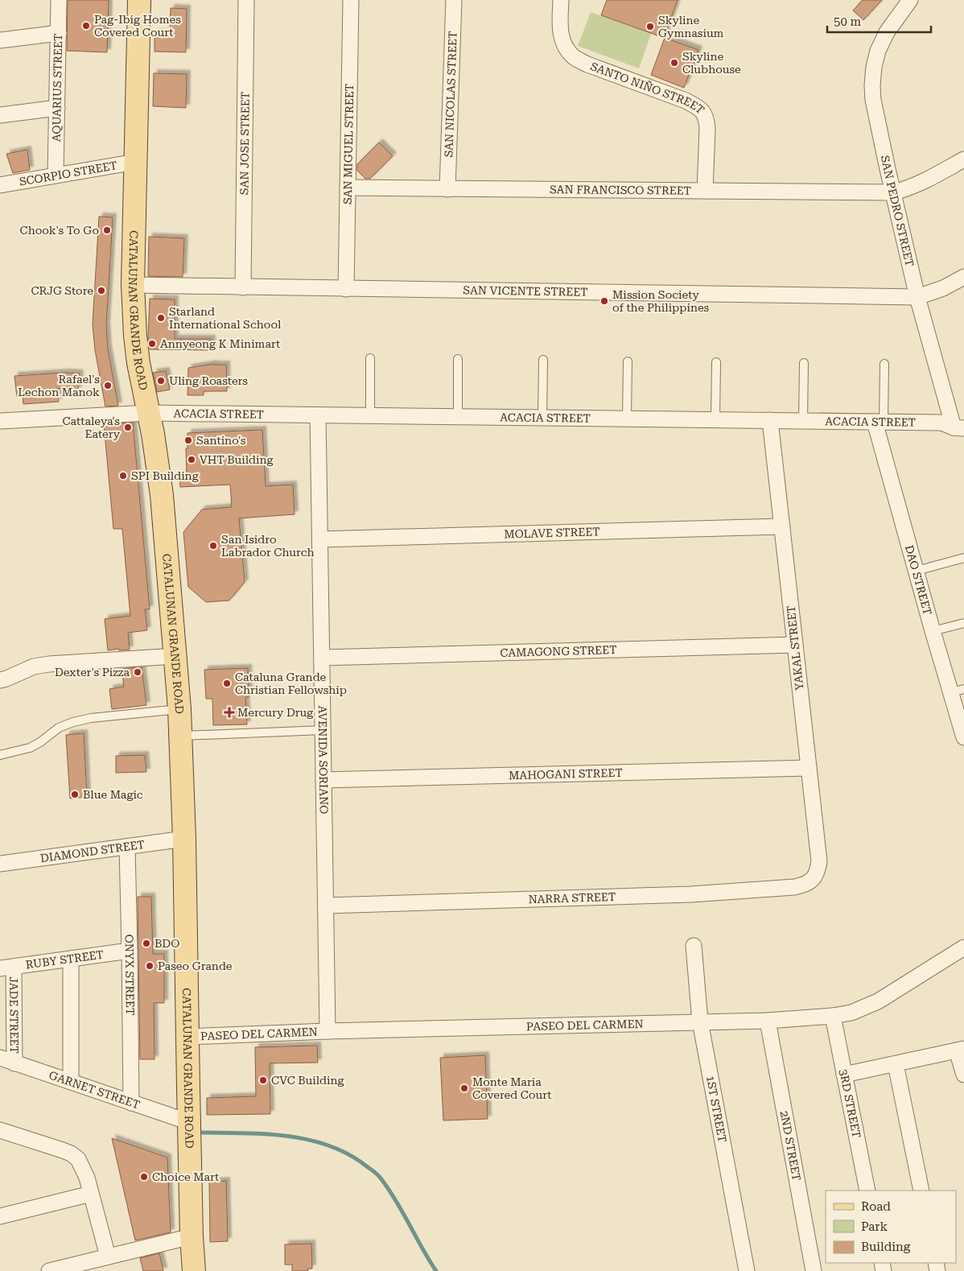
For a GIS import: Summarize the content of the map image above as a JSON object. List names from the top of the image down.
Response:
{
  "streets": {
    "main road": ["CATALUNAN GRANDE ROAD"],
    "street": [
      "AQUARIUS STREET",
      "SANTO NIÑO STREET",
      "SAN NICOLAS STREET",
      "SAN JOSE STREET",
      "SAN MIGUEL STREET",
      "SCORPIO STREET",
      "SAN FRANCISCO STREET",
      "SAN PEDRO STREET",
      "SAN VICENTE STREET",
      "ACACIA STREET",
      "MOLAVE STREET",
      "DAO STREET",
      "YAKAL STREET",
      "CAMAGONG STREET",
      "AVENIDA SORIANO",
      "MAHOGANI STREET",
      "DIAMOND STREET",
      "NARRA STREET",
      "RUBY STREET",
      "ONYX STREET",
      "JADE STREET",
      "PASEO DEL CARMEN",
      "GARNET STREET",
      "3RD STREET",
      "1ST STREET",
      "2ND STREET"
    ]
  },
  "crossings": [
    ["AQUARIUS STREET", "SCORPIO STREET"],
    ["SANTO NIÑO STREET", "SAN FRANCISCO STREET"],
    ["SAN NICOLAS STREET", "SAN FRANCISCO STREET"],
    ["SAN JOSE STREET", "SAN VICENTE STREET"],
    ["SAN MIGUEL STREET", "SAN FRANCISCO STREET"],
    ["SAN MIGUEL STREET", "SAN VICENTE STREET"],
    ["SCORPIO STREET", "CATALUNAN GRANDE ROAD"],
    ["SAN FRANCISCO STREET", "SAN PEDRO STREET"],
    ["SAN PEDRO STREET", "SAN VICENTE STREET"],
    ["SAN PEDRO STREET", "ACACIA STREET"],
    ["SAN VICENTE STREET", "CATALUNAN GRANDE ROAD"],
    ["CATALUNAN GRANDE ROAD", "ACACIA STREET"],
    ["CATALUNAN GRANDE ROAD", "DIAMOND STREET"],
    ["CATALUNAN GRANDE ROAD", "PASEO DEL CARMEN"],
    ["CATALUNAN GRANDE ROAD", "GARNET STREET"],
    ["ACACIA STREET", "DAO STREET"],
    ["ACACIA STREET", "YAKAL STREET"],
    ["ACACIA STREET", "AVENIDA SORIANO"],
    ["MOLAVE STREET", "YAKAL STREET"],
    ["MOLAVE STREET", "AVENIDA SORIANO"],
    ["YAKAL STREET", "CAMAGONG STREET"],
    ["YAKAL STREET", "MAHOGANI STREET"],
    ["YAKAL STREET", "NARRA STREET"],
    ["CAMAGONG STREET", "AVENIDA SORIANO"],
    ["AVENIDA SORIANO", "MAHOGANI STREET"],
    ["AVENIDA SORIANO", "NARRA STREET"],
    ["AVENIDA SORIANO", "PASEO DEL CARMEN"],
    ["DIAMOND STREET", "ONYX STREET"],
    ["RUBY STREET", "ONYX STREET"],
    ["RUBY STREET", "JADE STREET"],
    ["ONYX STREET", "GARNET STREET"],
    ["JADE STREET", "GARNET STREET"],
    ["PASEO DEL CARMEN", "3RD STREET"],
    ["PASEO DEL CARMEN", "1ST STREET"],
    ["PASEO DEL CARMEN", "2ND STREET"]
  ],
  "places": {
    "other": [
      "Pag-Ibig Homes Covered Court",
      "Skyline Gymnasium",
      "Skyline Clubhouse",
      "Chook's To Go",
      "CRJG Store",
      "Mission Society of the Philippines",
      "Starland International School",
      "Annyeong K Minimart",
      "Uling Roasters",
      "Rafael's Lechon Manok",
      "Cattaleya's Eatery",
      "Santino's",
      "VHT Building",
      "SPI Building",
      "San Isidro Labrador Church",
      "Dexter's Pizza",
      "Cataluna Grande Christian Fellowship",
      "Blue Magic",
      "BDO",
      "Paseo Grande",
      "CVC Building",
      "Monte Maria Covered Court",
      "Choice Mart"
    ],
    "health": ["Mercury Drug"]
  },
  "legend": ["Road", "Park", "Building"],
  "scale_bar": "50 m"
}
